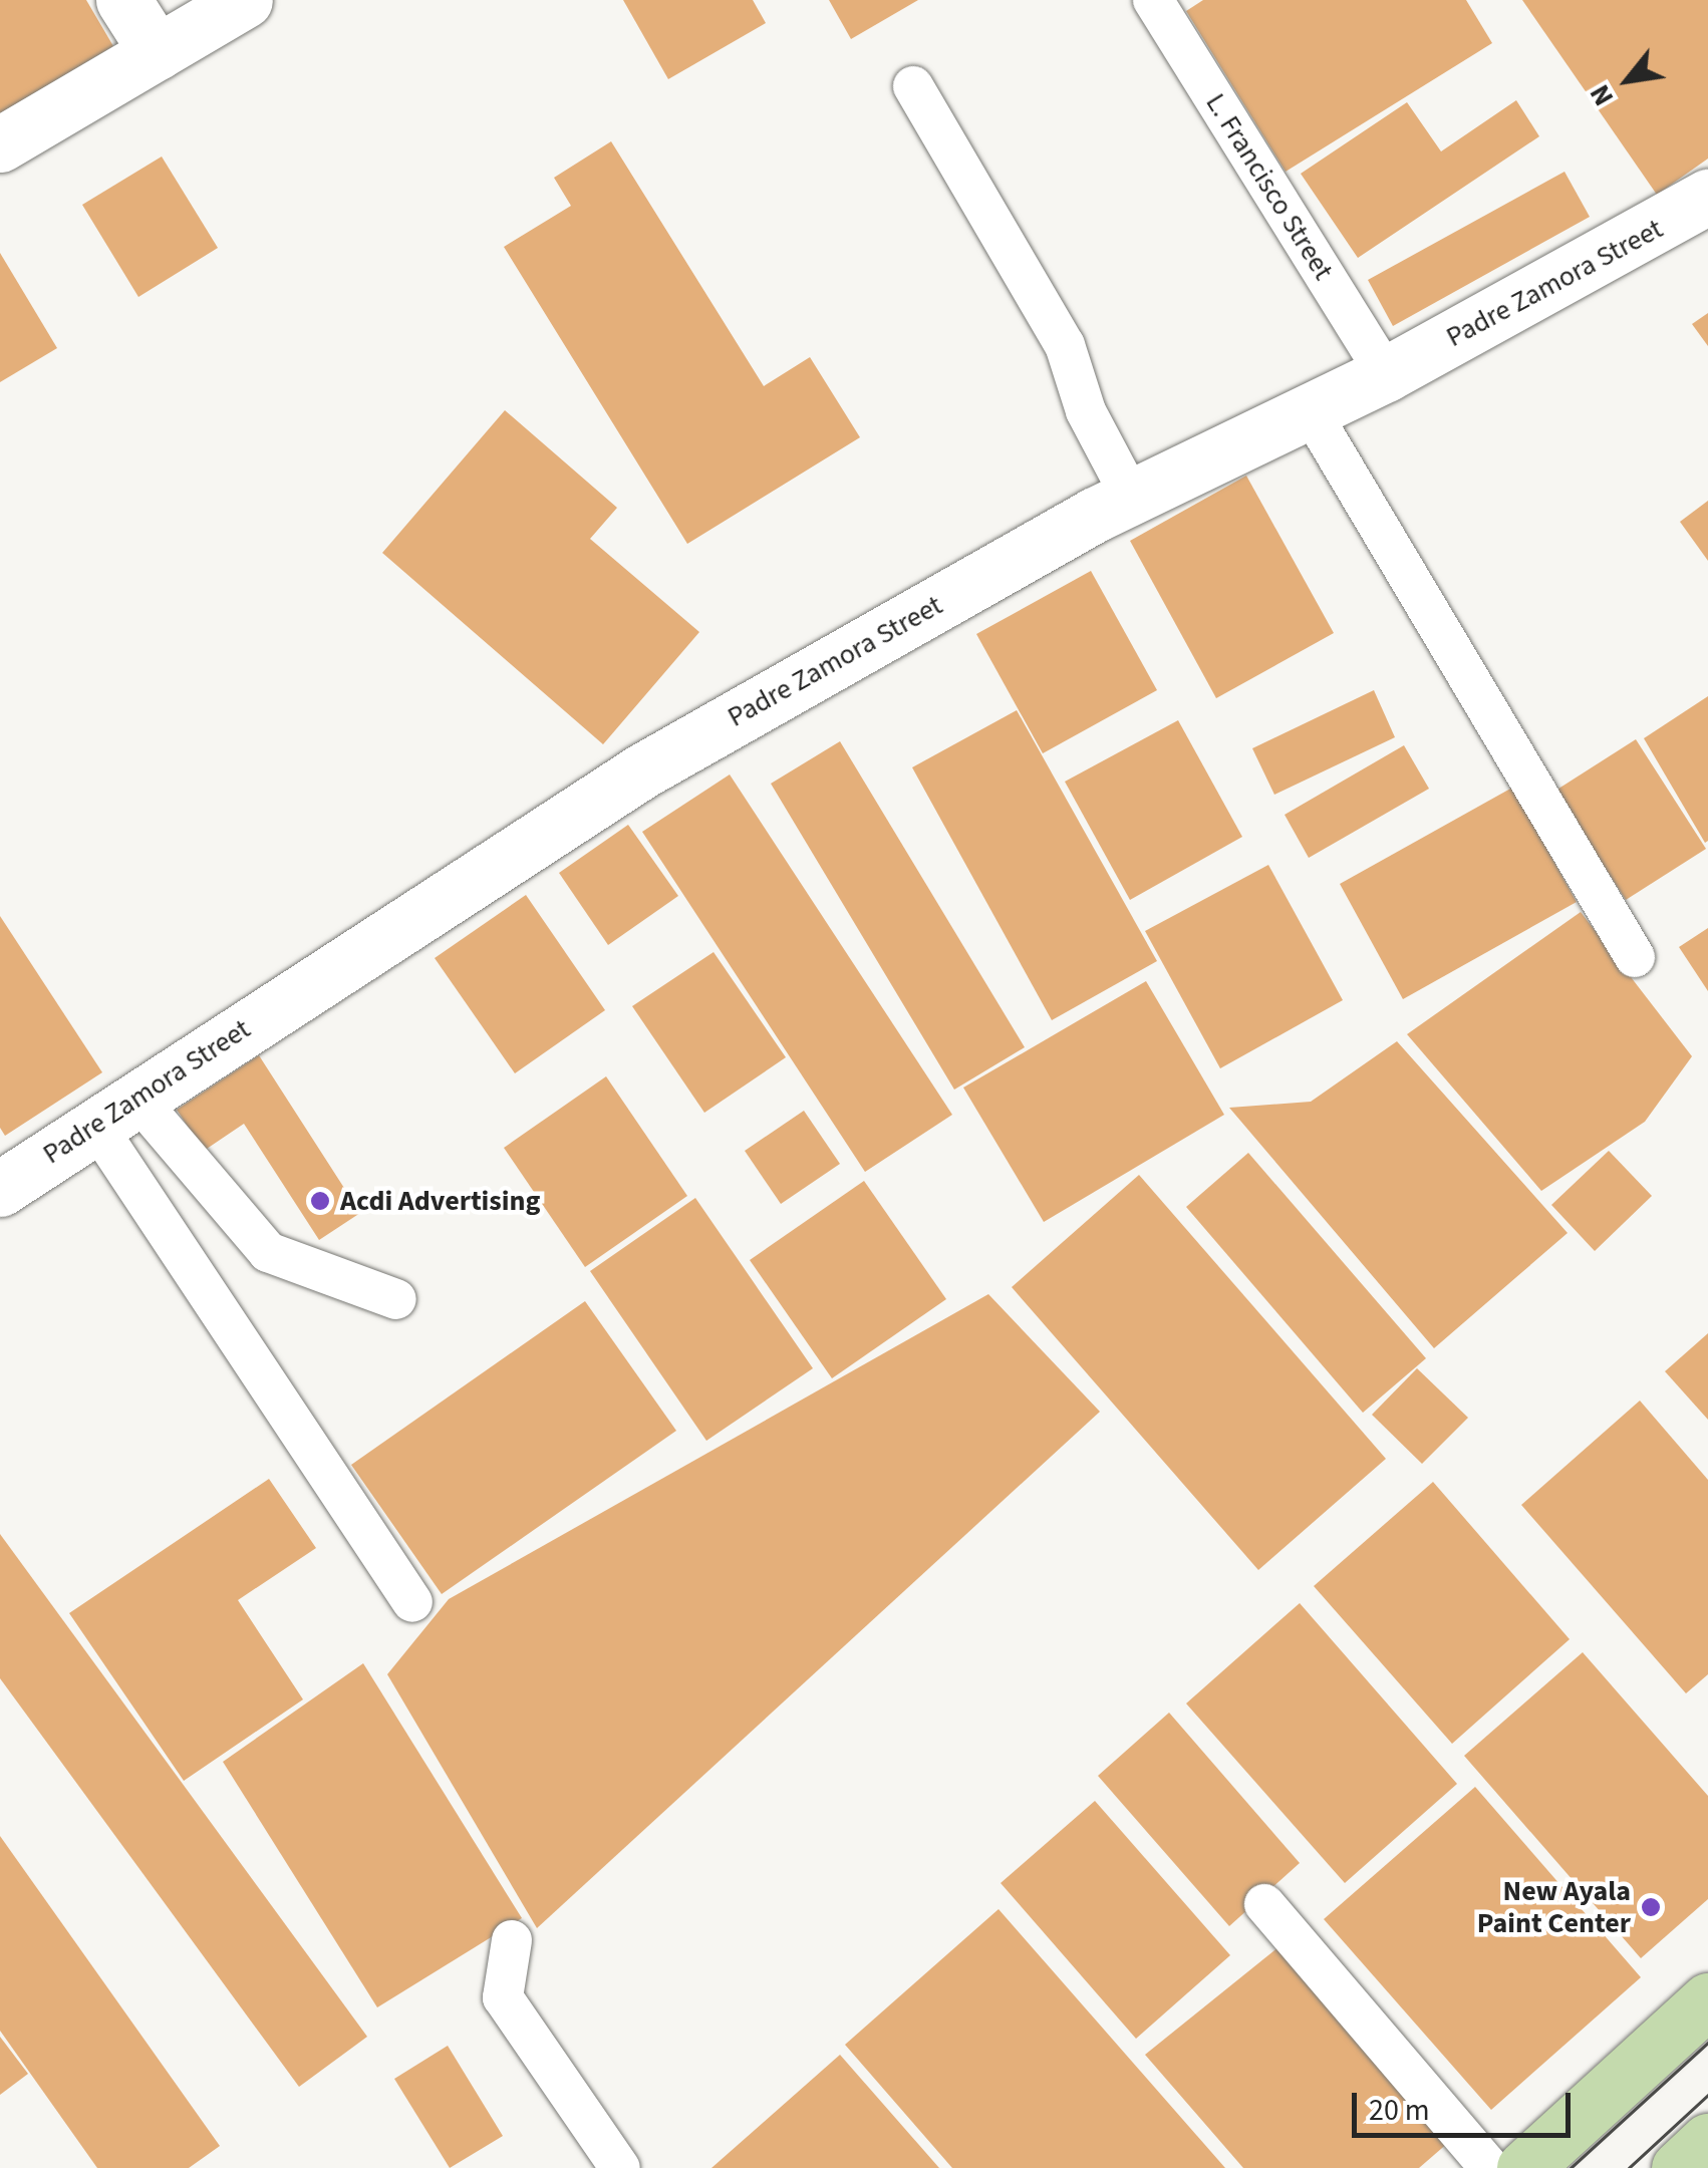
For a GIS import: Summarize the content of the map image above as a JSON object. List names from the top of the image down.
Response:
{
  "streets": {
    "street": ["Padre Zamora Street"],
    "lane": ["L. Francisco Street"]
  },
  "crossings": [
    ["L. Francisco Street", "Padre Zamora Street"]
  ],
  "places": ["Acdi Advertising", "New Ayala Paint Center"],
  "scale_bar": "20 m",
  "north": "bottom left"
}
